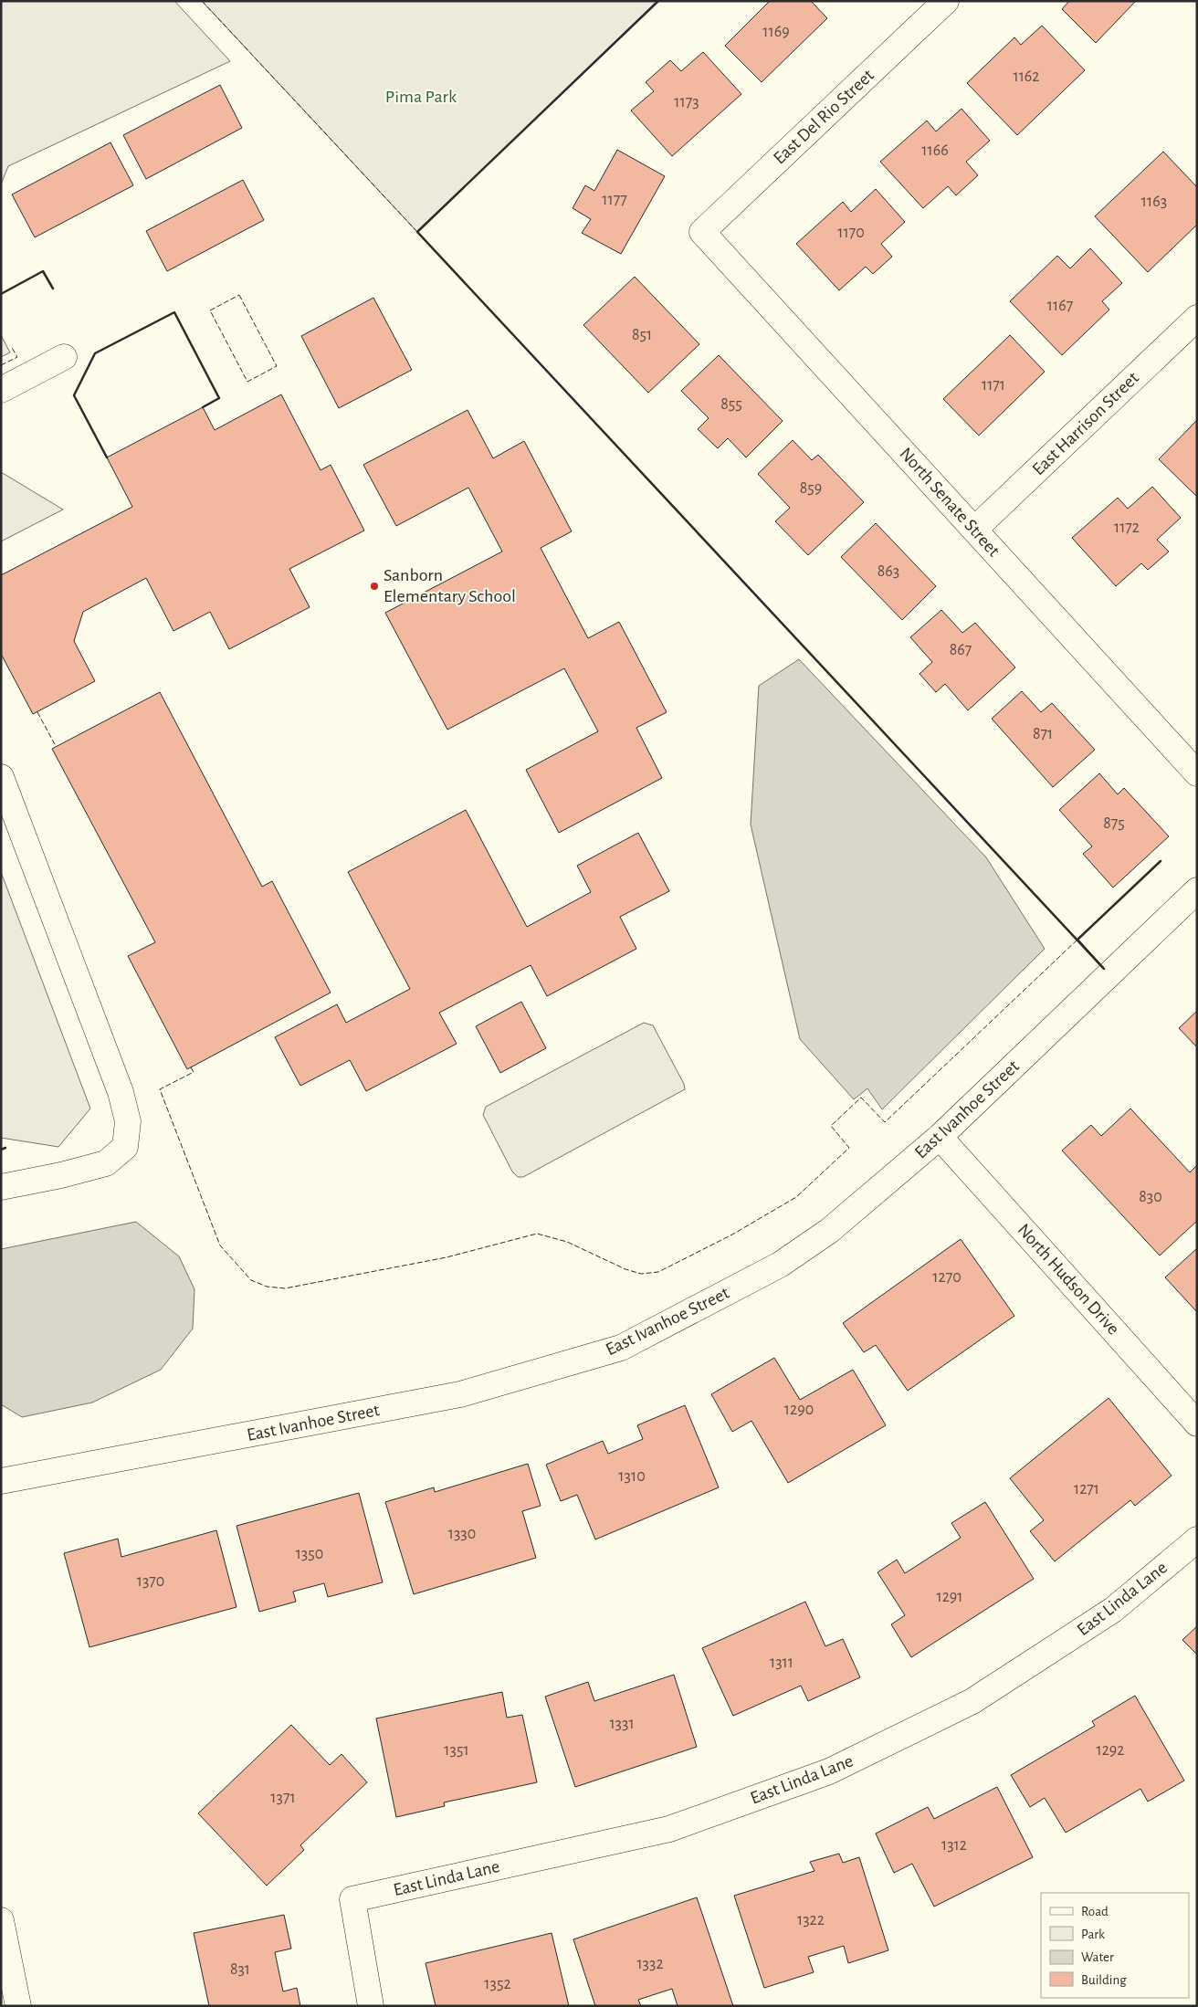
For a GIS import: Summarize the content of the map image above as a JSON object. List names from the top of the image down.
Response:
{
  "streets": {
    "street": [
      "East Del Rio Street",
      "East Harrison Street",
      "North Senate Street",
      "East Ivanhoe Street",
      "North Hudson Drive",
      "East Linda Lane"
    ]
  },
  "crossings": [
    ["East Del Rio Street", "North Senate Street"],
    ["East Harrison Street", "North Senate Street"],
    ["East Ivanhoe Street", "North Hudson Drive"]
  ],
  "parks": ["Pima Park"],
  "places": ["Sanborn Elementary School"],
  "house_numbers": [
    "1169",
    "1162",
    "1173",
    "1166",
    "1177",
    "1163",
    "1170",
    "1167",
    "851",
    "1171",
    "855",
    "859",
    "1172",
    "863",
    "867",
    "871",
    "875",
    "830",
    "1270",
    "1290",
    "1310",
    "1271",
    "1330",
    "1350",
    "1370",
    "1291",
    "1311",
    "1331",
    "1351",
    "1292",
    "1371",
    "1312",
    "1322",
    "1332",
    "831",
    "1352"
  ],
  "legend": [
    "Road",
    "Park",
    "Water",
    "Building"
  ]
}
